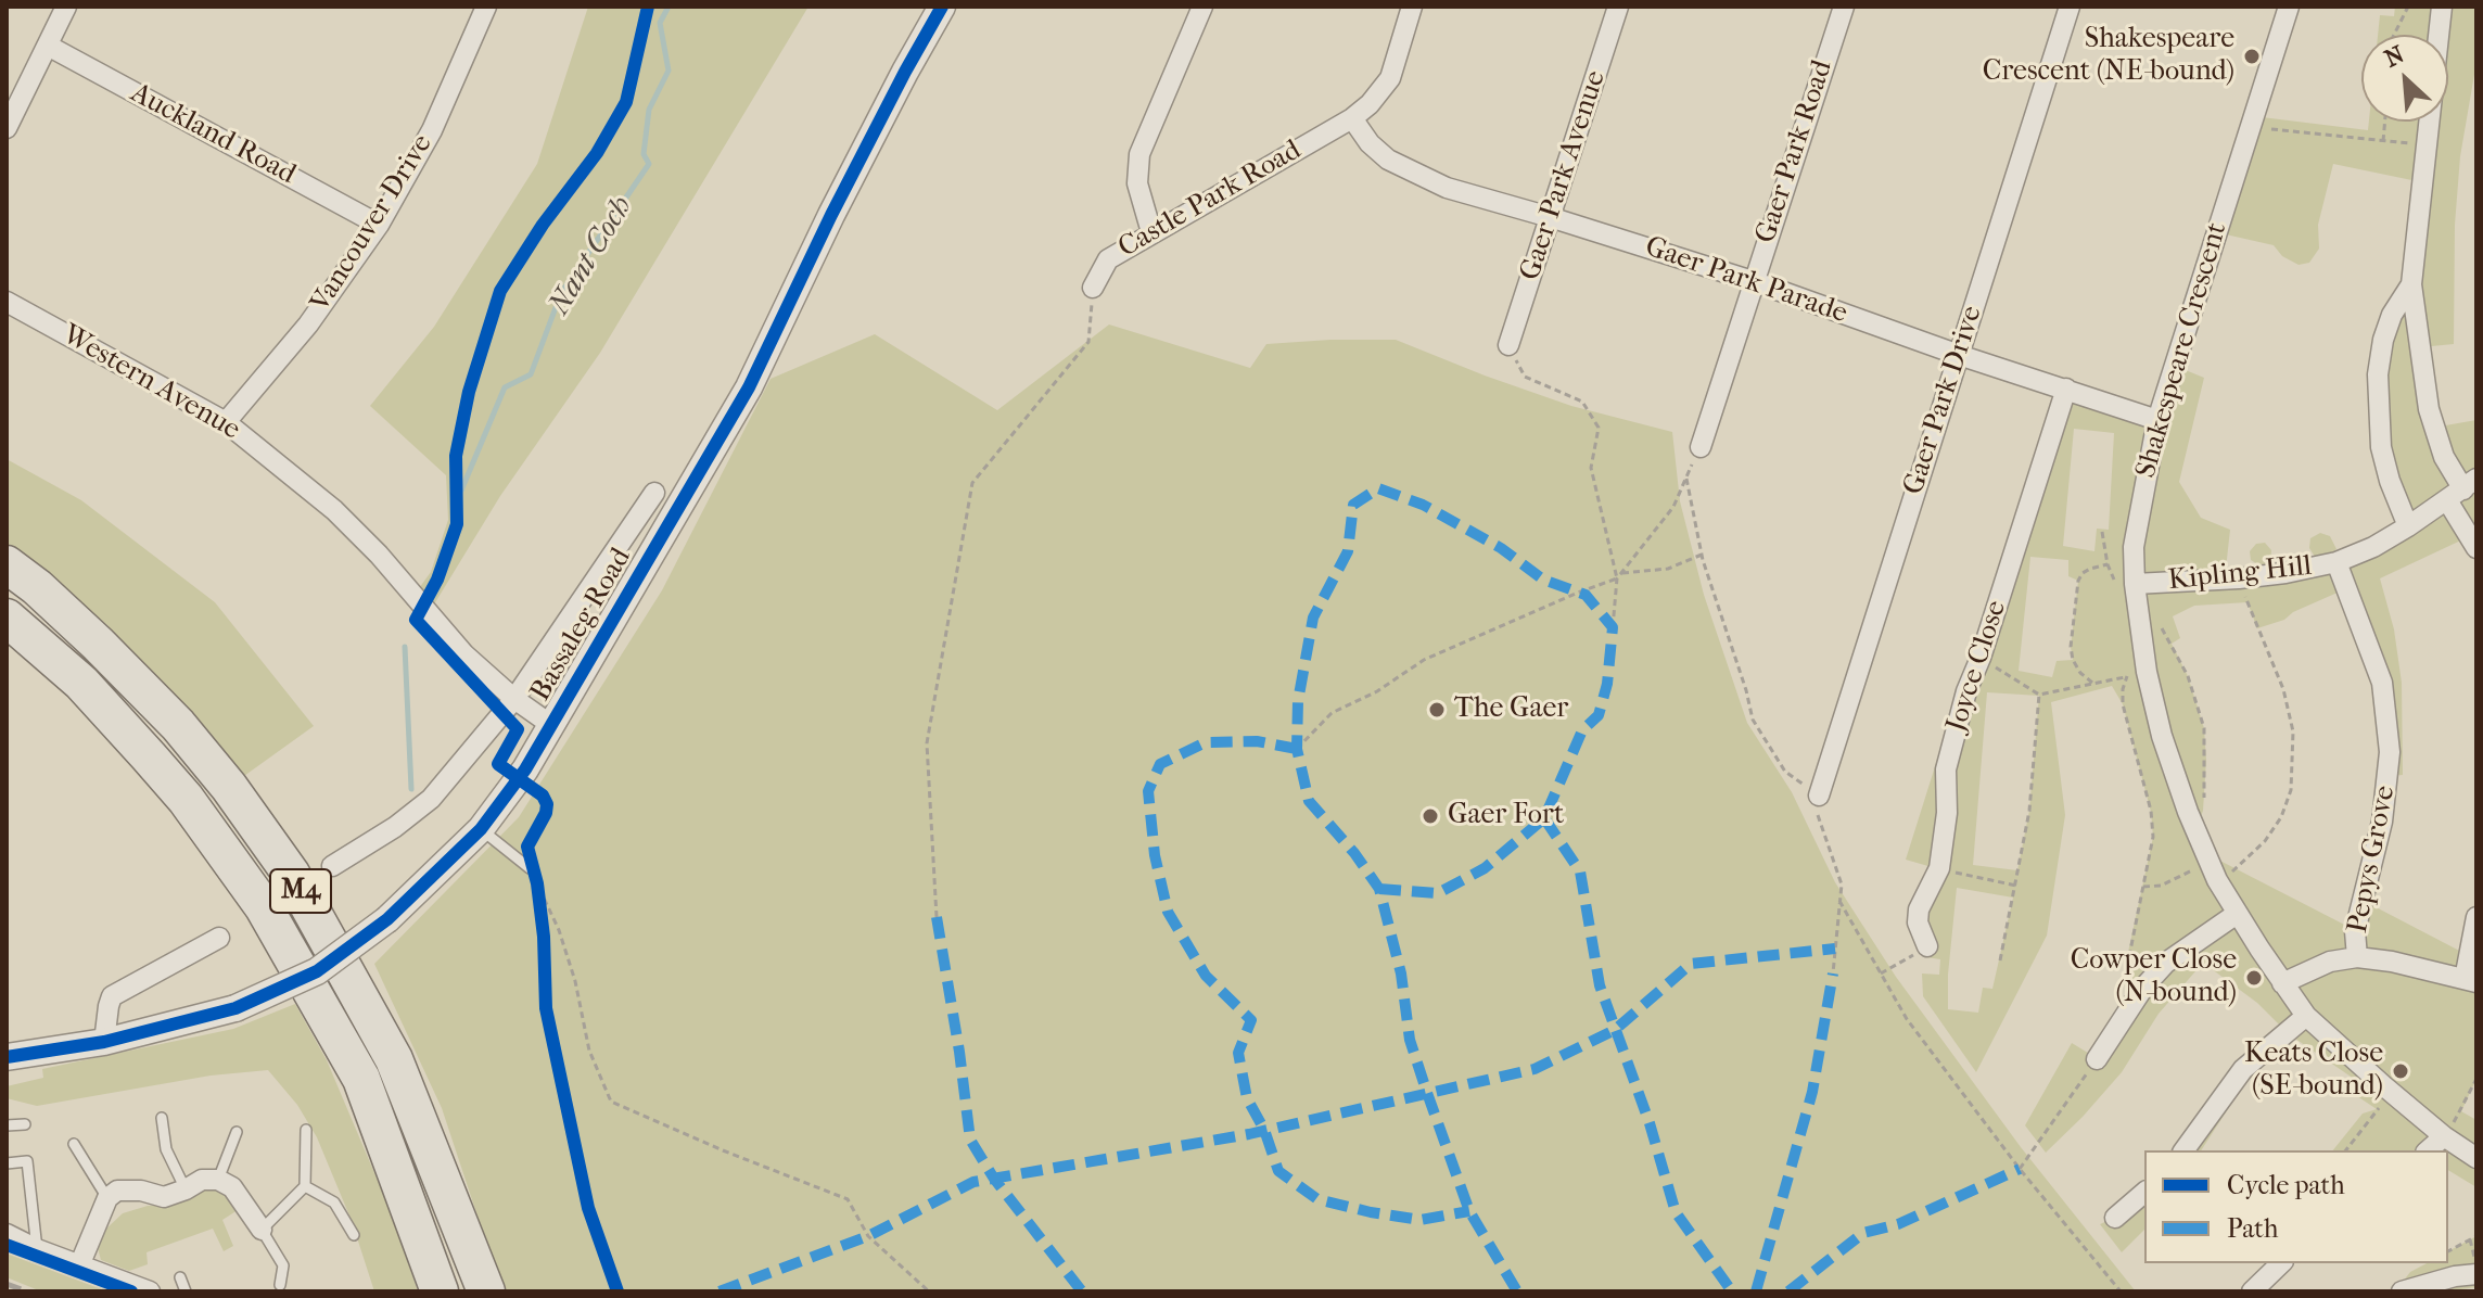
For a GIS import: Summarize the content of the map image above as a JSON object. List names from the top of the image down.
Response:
{
  "streets": {
    "highway": ["M4"],
    "street": [
      "Auckland Road",
      "Gaer Park Road",
      "Gaer Park Avenue",
      "Castle Park Road",
      "Vancouver Drive",
      "Gaer Park Parade",
      "Shakespeare Crescent",
      "Western Avenue",
      "Gaer Park Drive",
      "Kipling Hill",
      "Bassaleg Road",
      "Joyce Close",
      "Pepys Grove"
    ]
  },
  "crossings": [
    ["Auckland Road", "Vancouver Drive"],
    ["Gaer Park Road", "Gaer Park Parade"],
    ["Gaer Park Avenue", "Gaer Park Parade"],
    ["Castle Park Road", "Gaer Park Parade"],
    ["Vancouver Drive", "Western Avenue"],
    ["Gaer Park Parade", "Shakespeare Crescent"],
    ["Gaer Park Parade", "Gaer Park Drive"],
    ["Gaer Park Parade", "Joyce Close"],
    ["Shakespeare Crescent", "Kipling Hill"],
    ["Western Avenue", "Bassaleg Road"],
    ["Kipling Hill", "Pepys Grove"]
  ],
  "water": ["Nant Coch"],
  "places": [
    "Shakespeare Crescent (NE-bound)",
    "The Gaer",
    "Gaer Fort",
    "Cowper Close (N-bound)",
    "Keats Close (SE-bound)"
  ],
  "legend": ["Cycle path", "Path"],
  "north": "top left"
}
